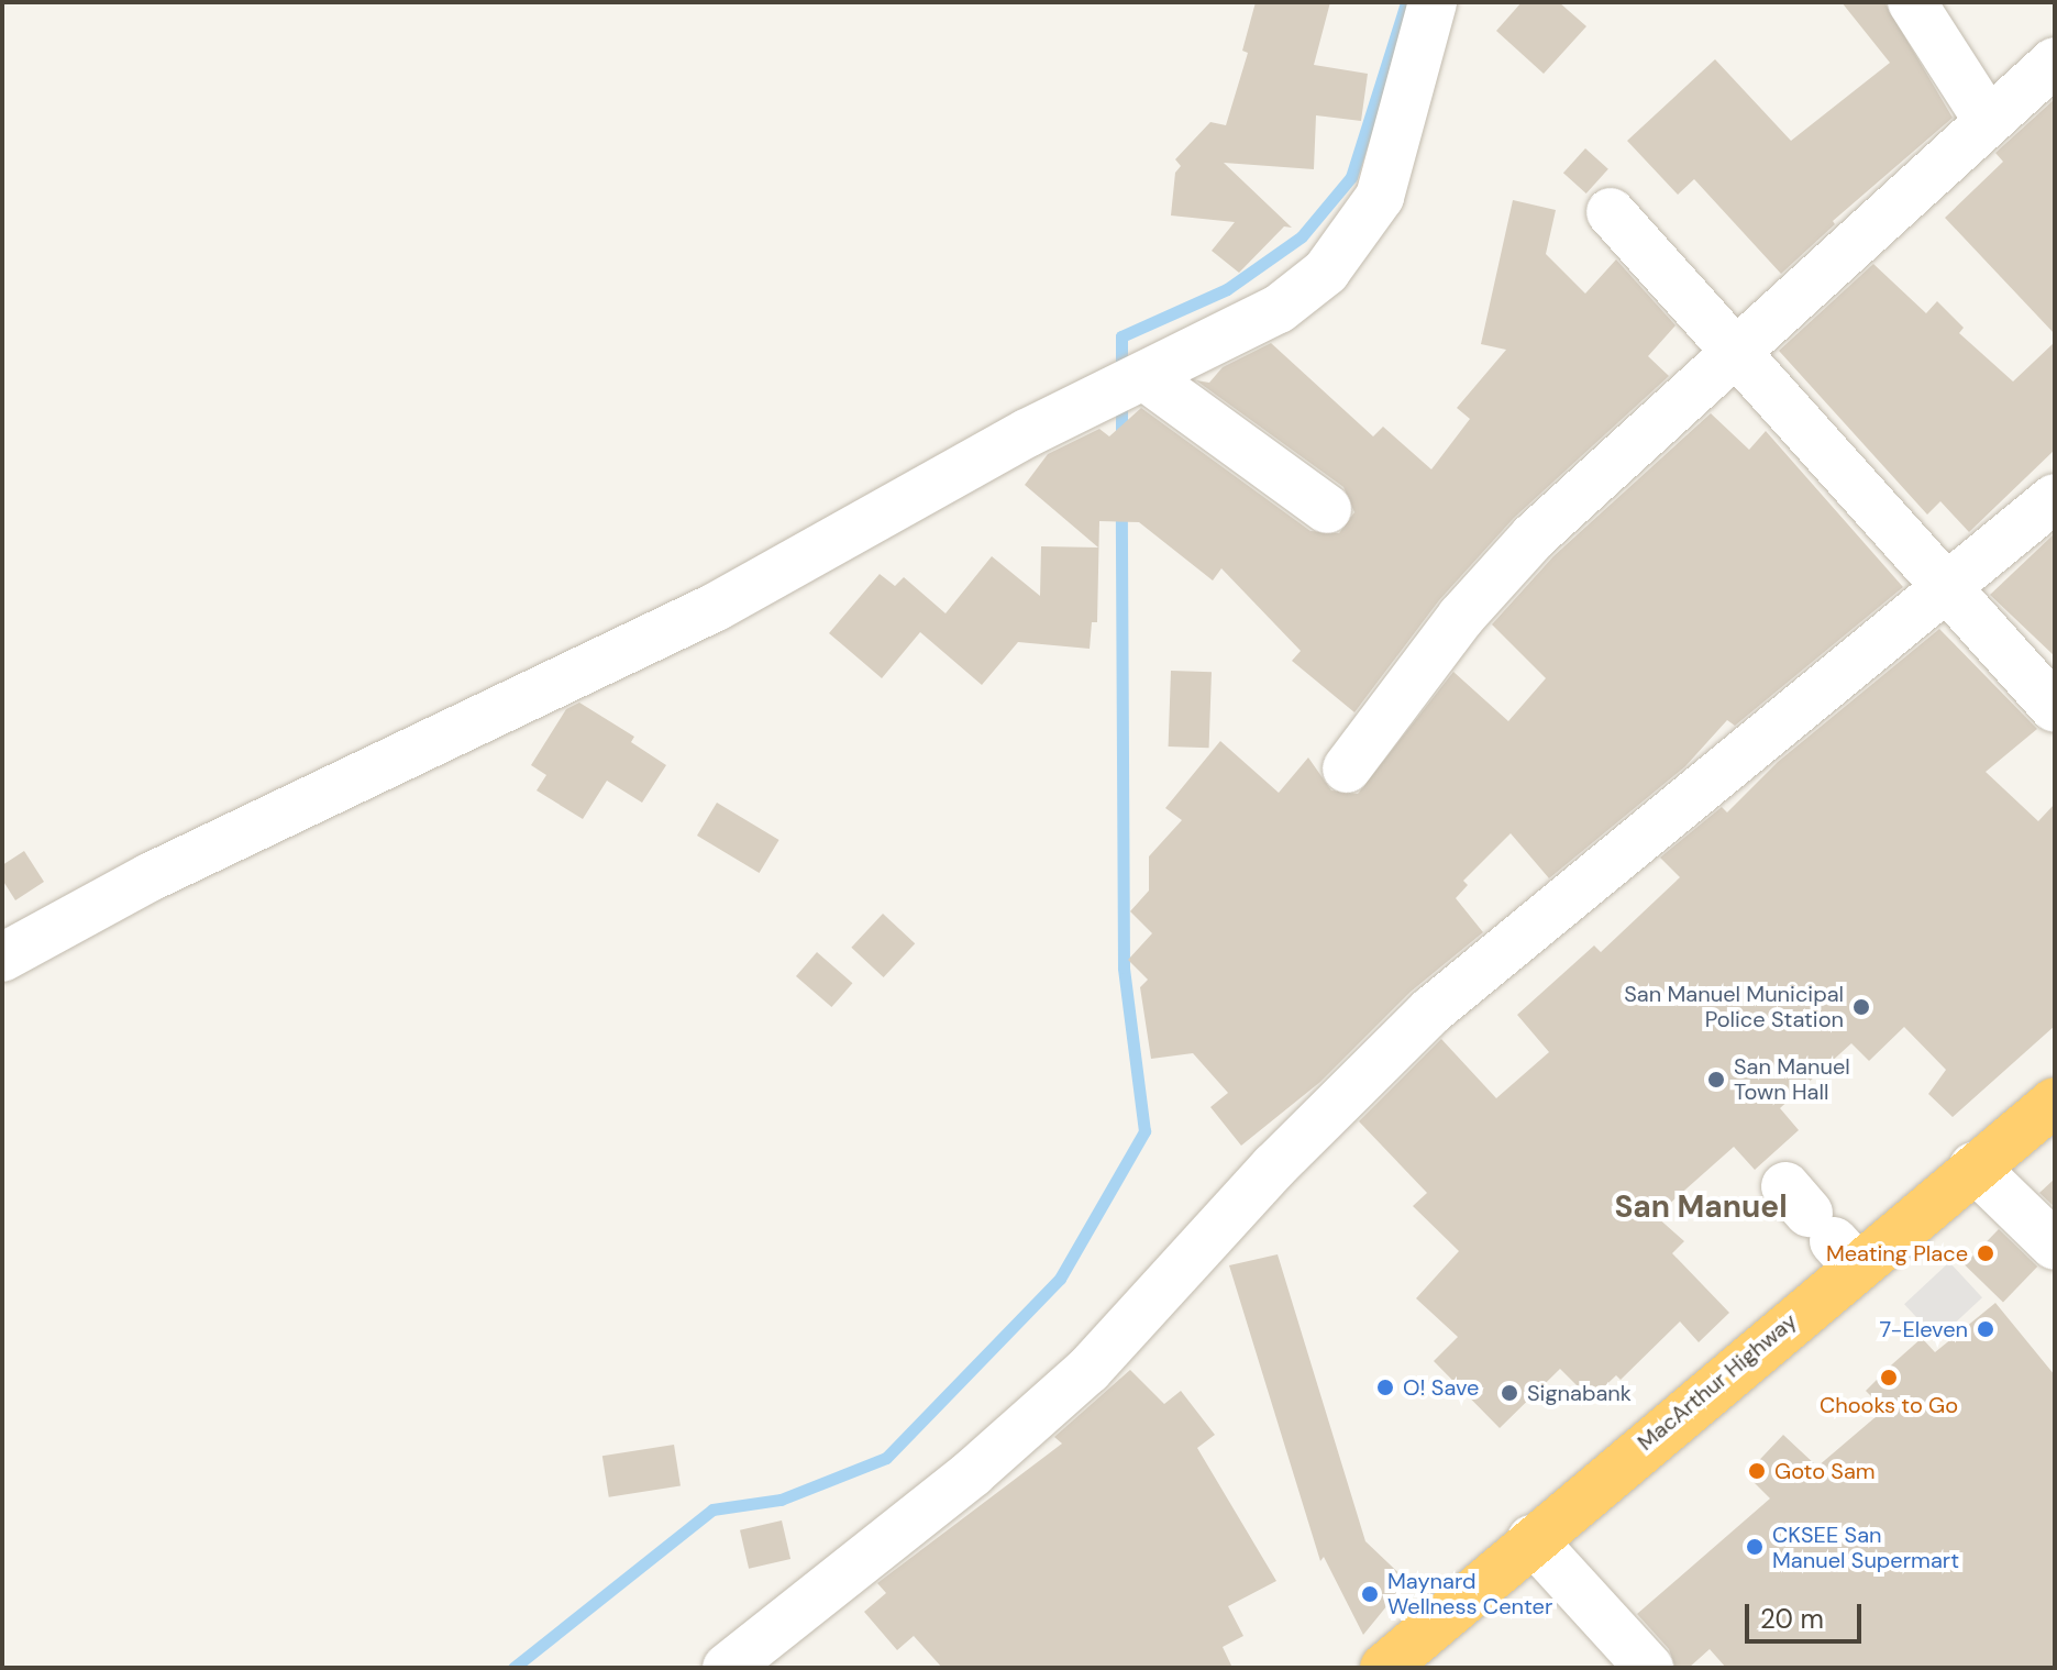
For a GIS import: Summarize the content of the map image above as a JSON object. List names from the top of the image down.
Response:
{
  "streets": {
    "highway": ["MacArthur Highway"]
  },
  "districts": ["San Manuel"],
  "places": [
    "San Manuel Municipal Police Station",
    "San Manuel Town Hall",
    "Meating Place",
    "7-Eleven",
    "Chooks to Go",
    "O! Save",
    "Signabank",
    "Goto Sam",
    "CKSEE San Manuel Supermart",
    "Maynard Wellness Center"
  ],
  "scale_bar": "20 m"
}
